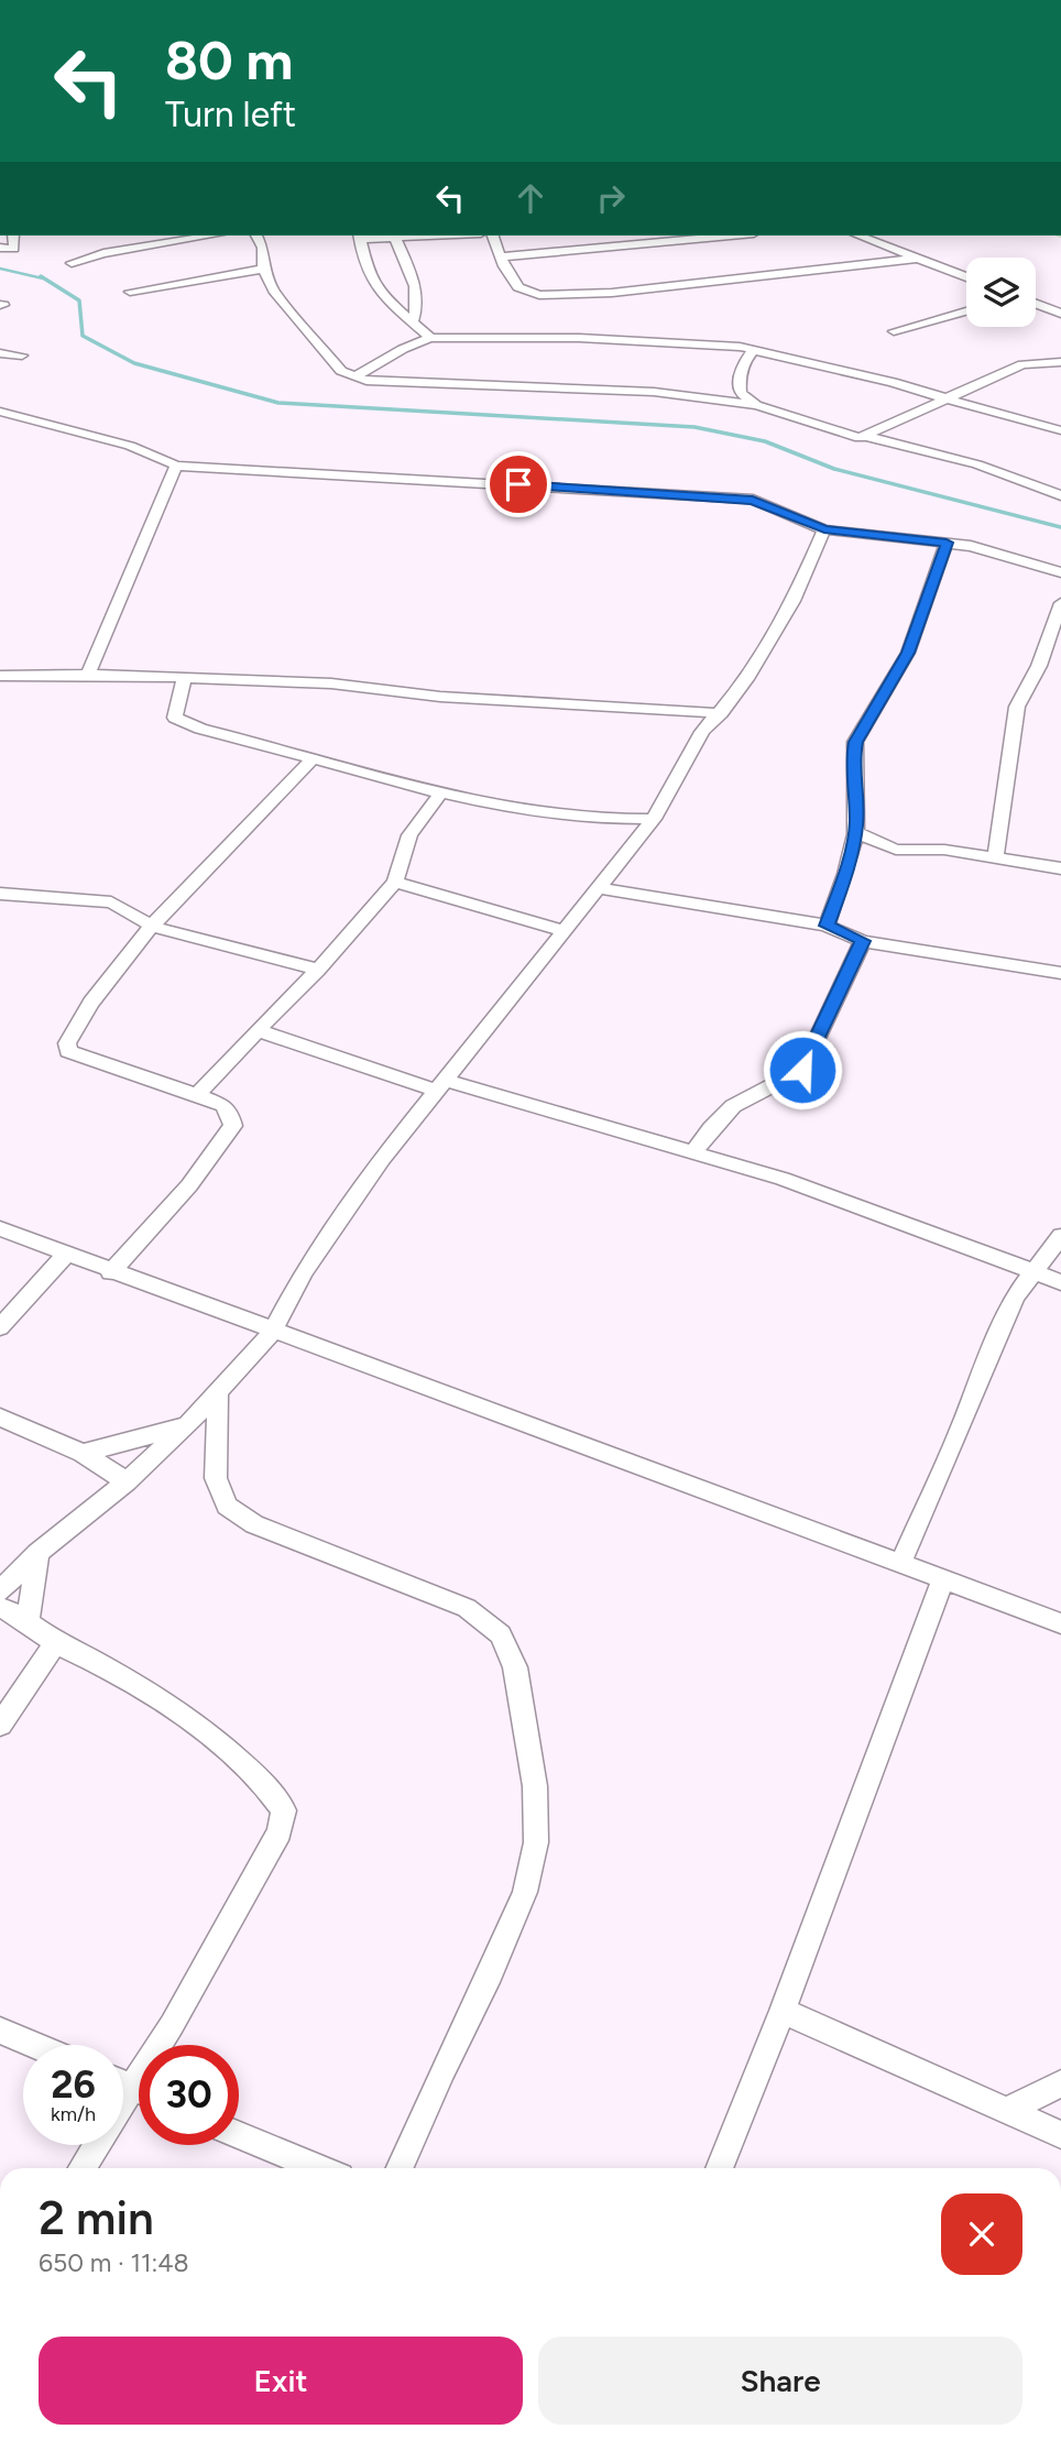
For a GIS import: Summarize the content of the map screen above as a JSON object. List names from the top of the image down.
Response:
{
  "page": {
    "turn": ["80 m", "Turn left"],
    "speed": "26 km/h",
    "limit": "30",
    "heading": ["2 min", "650 m · 11:48"],
    "buttons": ["Exit", "Share"]
  }
}
